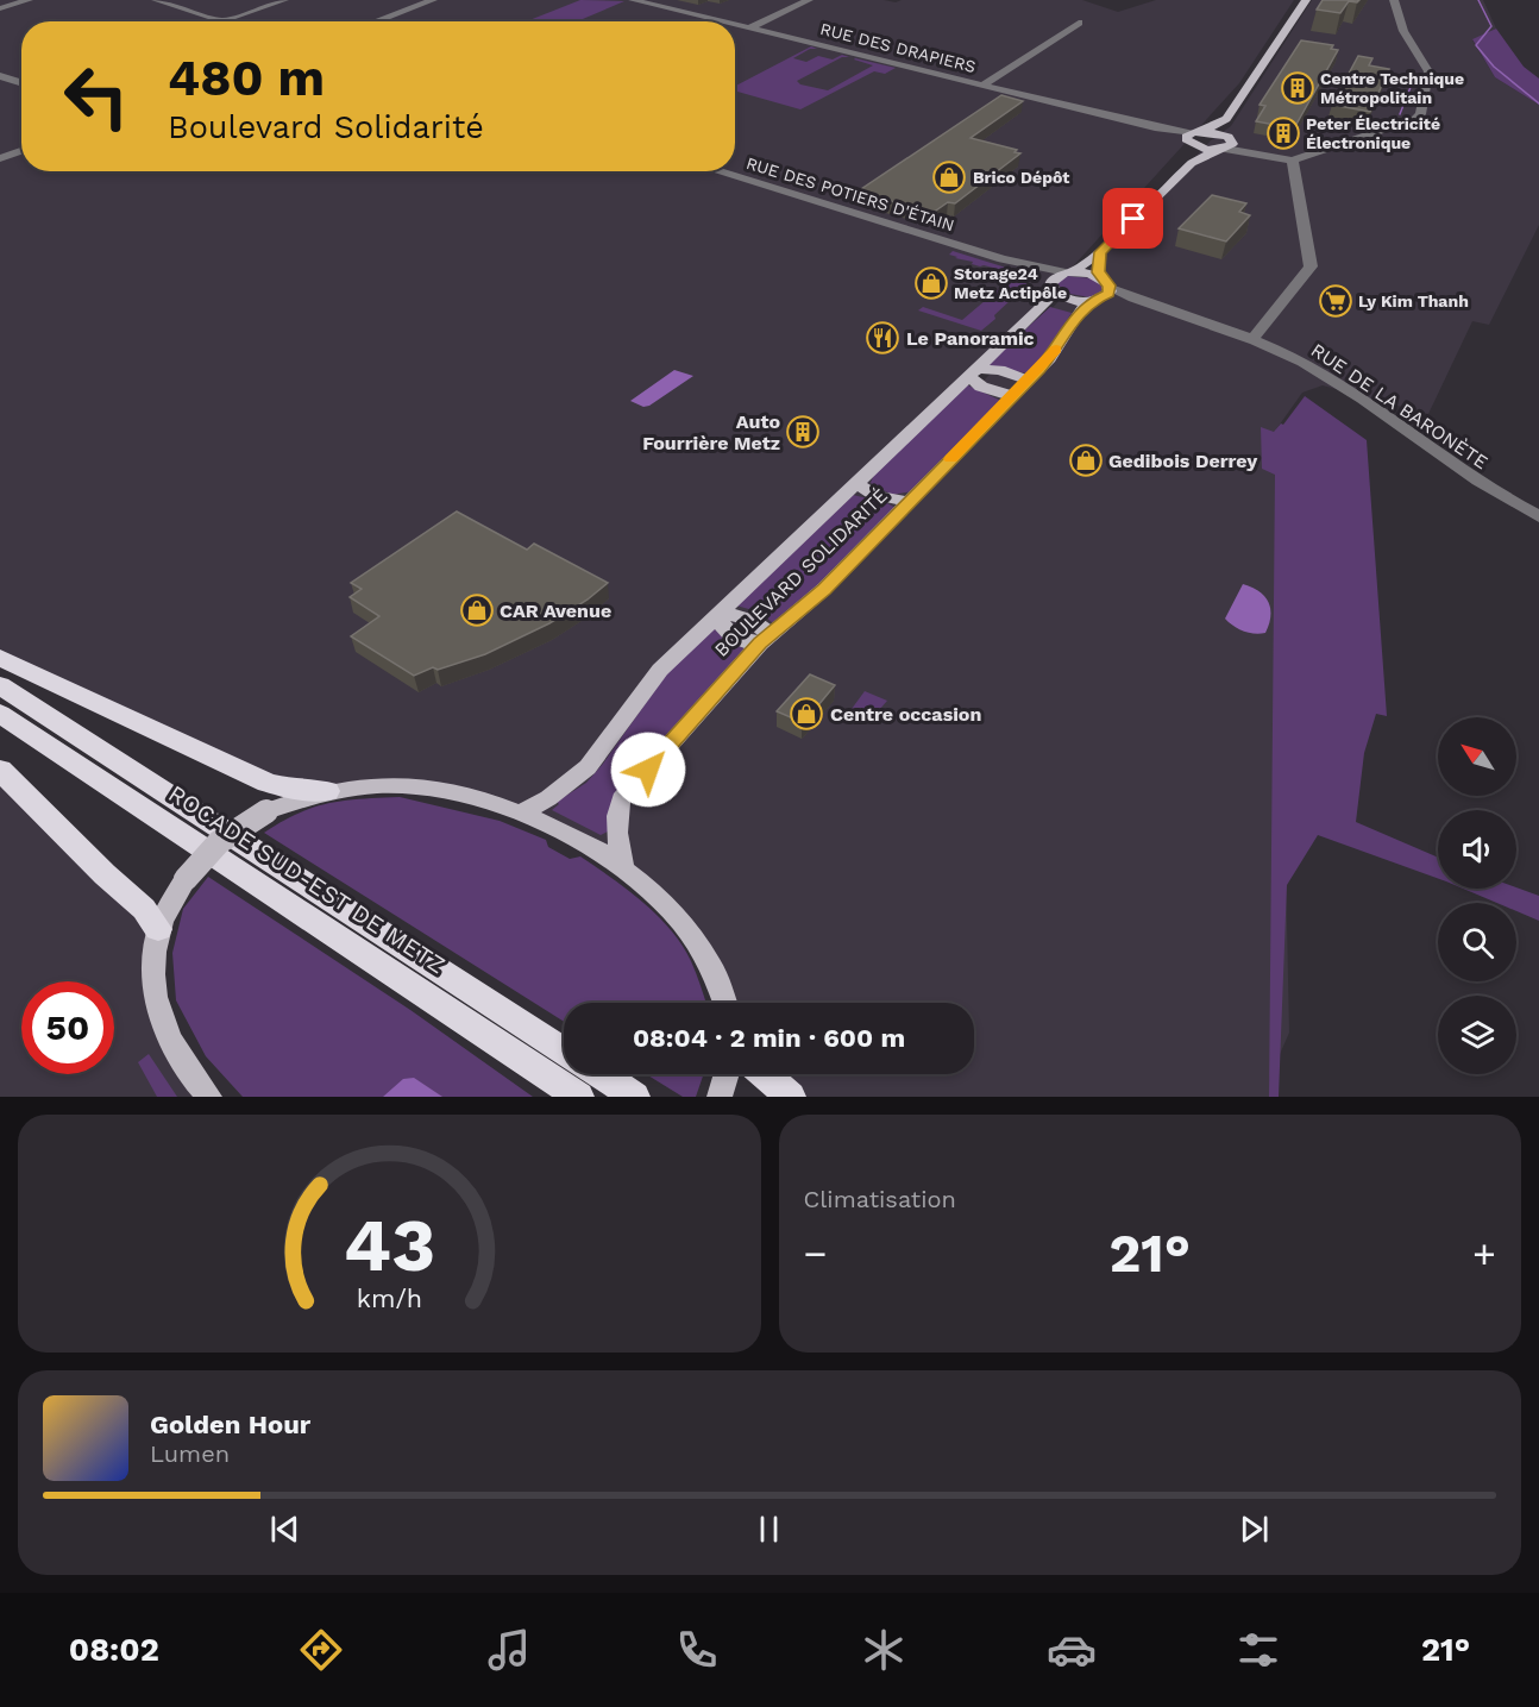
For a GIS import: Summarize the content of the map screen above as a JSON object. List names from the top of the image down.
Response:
{
  "streets": {
    "highway": ["ROCADE SUD-EST DE METZ"],
    "main road": ["BOULEVARD SOLIDARITÉ"],
    "street": ["RUE DES DRAPIERS", "RUE DES POTIERS D'ÉTAIN", "RUE DE LA BARONÈTE"]
  },
  "crossings": [
    ["RUE DES POTIERS D'ÉTAIN", "BOULEVARD SOLIDARITÉ"],
    ["RUE DE LA BARONÈTE", "BOULEVARD SOLIDARITÉ"]
  ],
  "places": {
    "building": ["Centre Technique Métropolitain", "Peter Électricité Électronique", "Auto Fourrière Metz"],
    "shop": [
      "Brico Dépôt",
      "Storage24 Metz Actipôle",
      "Gedibois Derrey",
      "CAR Avenue",
      "Centre occasion"
    ],
    "supermarket": ["Ly Kim Thanh"],
    "restaurant": ["Le Panoramic"]
  },
  "north": "top left",
  "page": {
    "turn": ["480 m", "Boulevard Solidarité"],
    "limit": "50",
    "trip": "08:04 · 2 min · 600 m",
    "tile": "Climatisation",
    "heat": ["−", "21°", "+"],
    "song": ["Golden Hour", "Lumen"],
    "tabs": ["08:02", "21°"],
    "gauge": ["43", "km/h"]
  }
}
